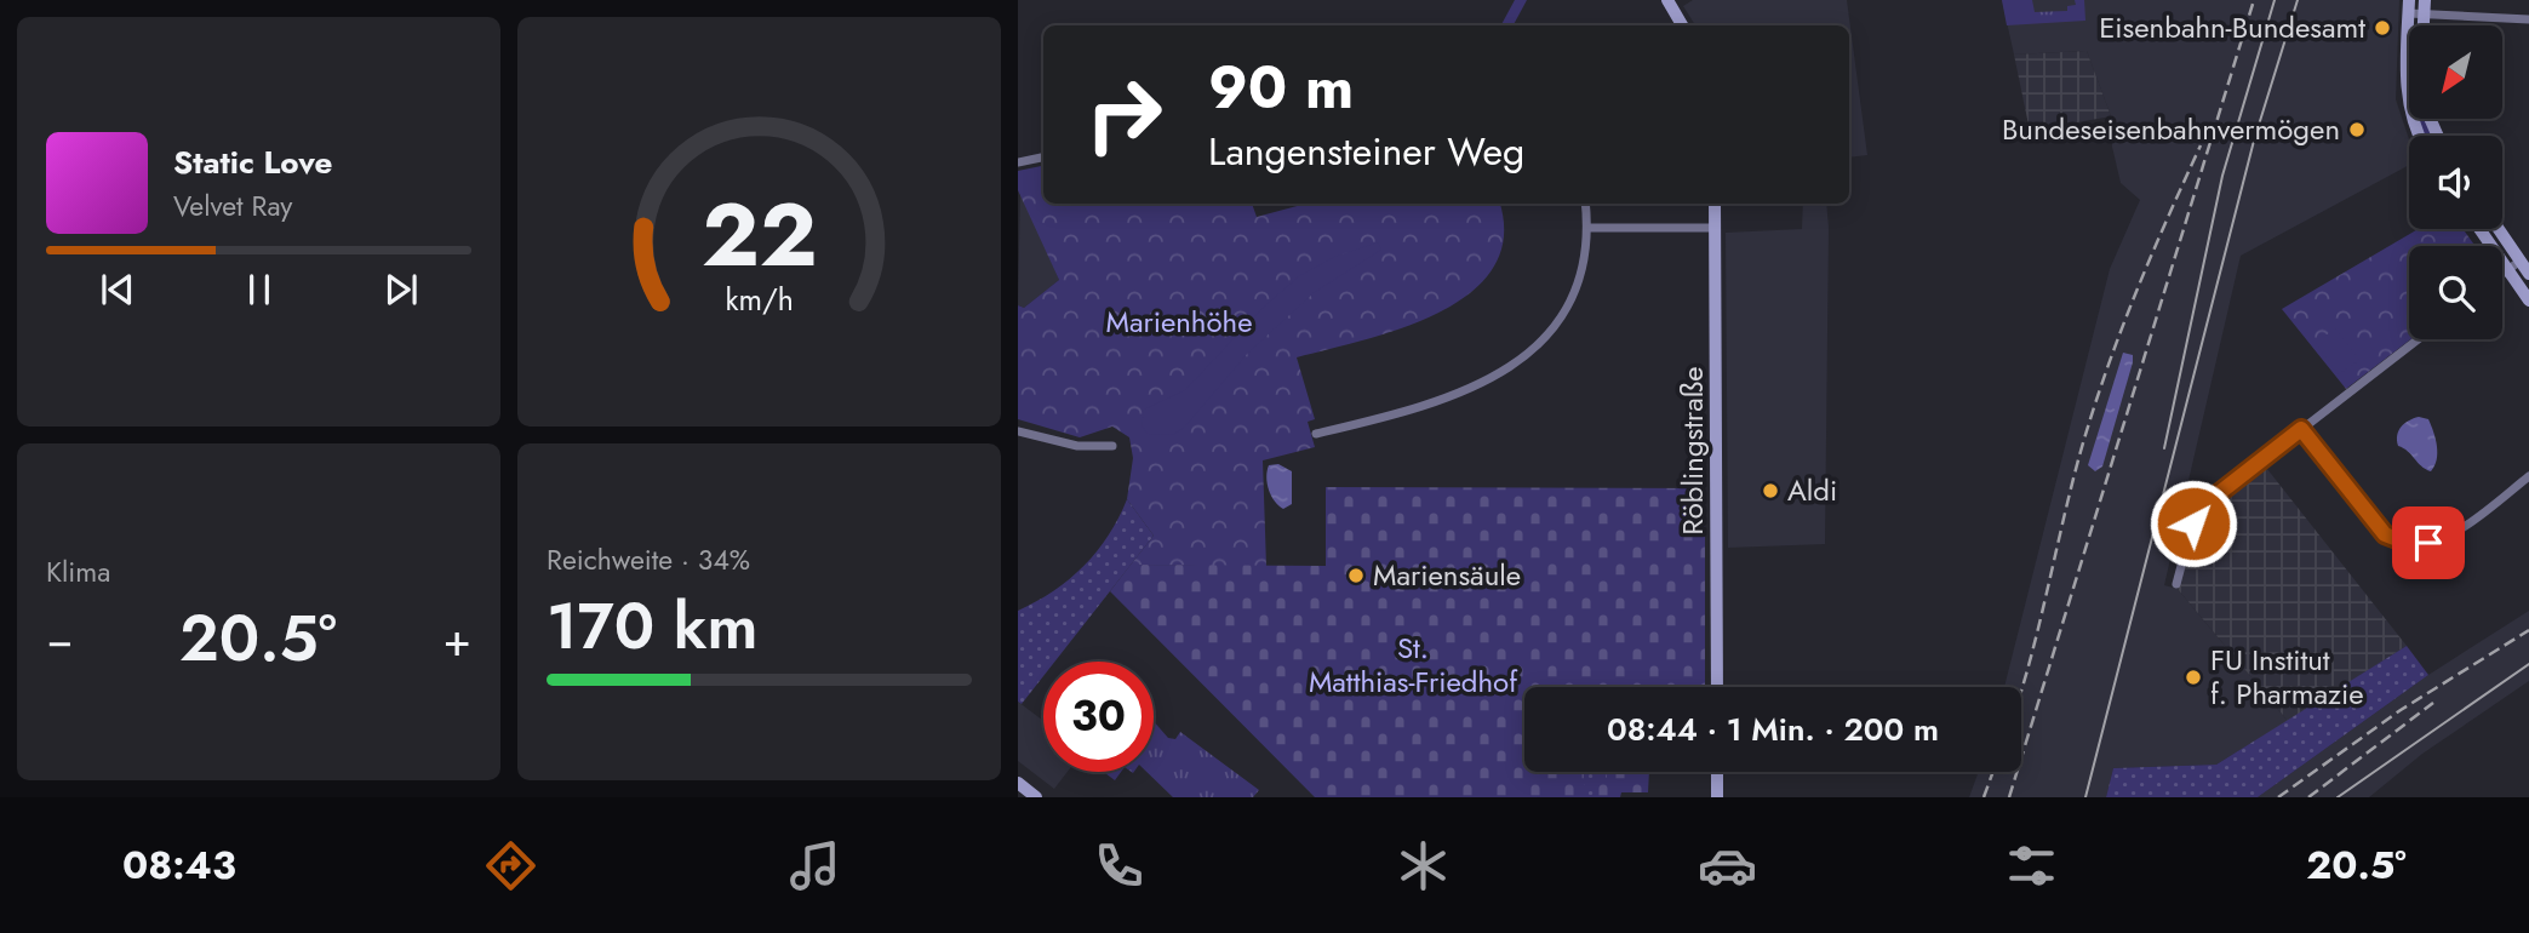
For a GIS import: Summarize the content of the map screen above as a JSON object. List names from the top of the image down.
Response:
{
  "streets": {
    "street": ["Röblingstraße"]
  },
  "parks": ["Marienhöhe", "St. Matthias-Friedhof"],
  "places": [
    "Eisenbahn-Bundesamt",
    "Bundeseisenbahnvermögen",
    "Aldi",
    "Mariensäule",
    "FU Institut f. Pharmazie"
  ],
  "north": "bottom left",
  "page": {
    "turn": ["90 m", "Langensteiner Weg"],
    "song": ["Static Love", "Velvet Ray"],
    "tile": [
      "Klima",
      ["Reichweite · 34%", "170 km"]
    ],
    "heat": ["−", "20.5°", "+"],
    "limit": "30",
    "trip": "08:44 · 1 Min. · 200 m",
    "tabs": ["08:43", "20.5°"],
    "gauge": ["22", "km/h"]
  }
}
